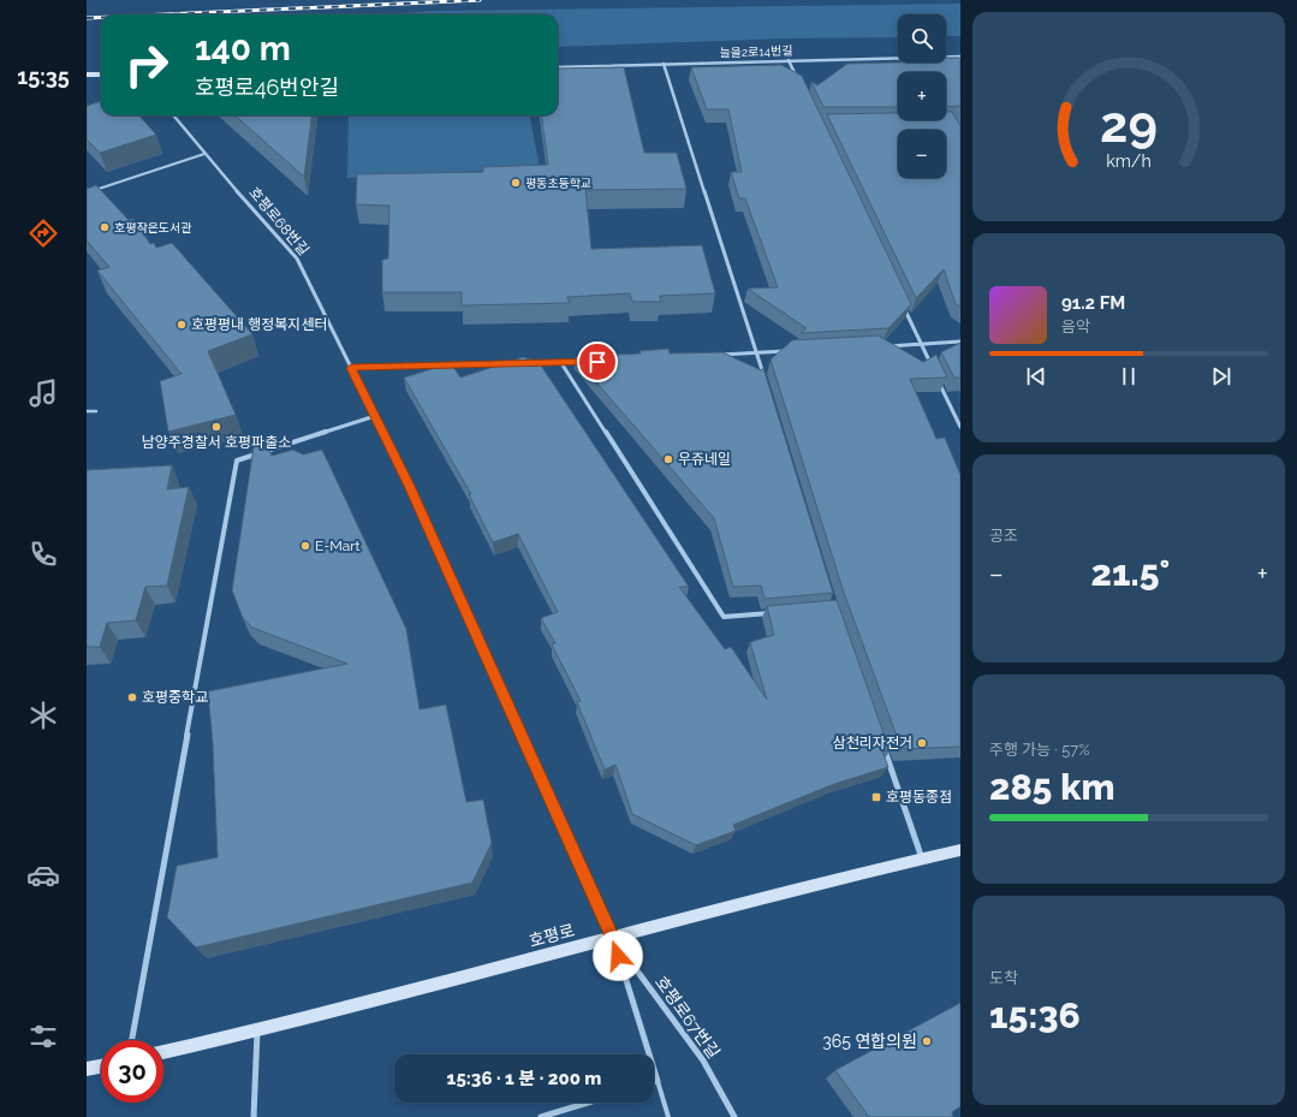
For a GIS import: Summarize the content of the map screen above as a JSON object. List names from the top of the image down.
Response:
{
  "streets": {
    "street": [
      "늘을2로14번길",
      "호평로68번길",
      "호평로",
      "호평로67번길"
    ]
  },
  "crossings": [
    ["호평로68번길", "호평로"],
    ["호평로68번길", "호평로67번길"],
    ["호평로", "호평로67번길"]
  ],
  "places": {
    "other": [
      "평동초등학교",
      "호평작은도서관",
      "호평평내 행정복지센터",
      "남양주경찰서 호평파출소",
      "우쥬네일",
      "E-Mart",
      "호평중학교",
      "삼천리자전거",
      "365 연합의원"
    ],
    "transit": ["호평동종점"]
  },
  "page": {
    "tabs": "15:35",
    "map_buttons": ["+", "−"],
    "turn": ["140 m", "호평로46번안길"],
    "song": ["91.2 FM", "음악"],
    "tile": [
      "공조",
      ["주행 가능 · 57%", "285 km"],
      ["도착", "15:36"]
    ],
    "heat": ["−", "21.5°", "+"],
    "limit": "30",
    "trip": "15:36 · 1 분 · 200 m",
    "gauge": ["29", "km/h"]
  }
}
